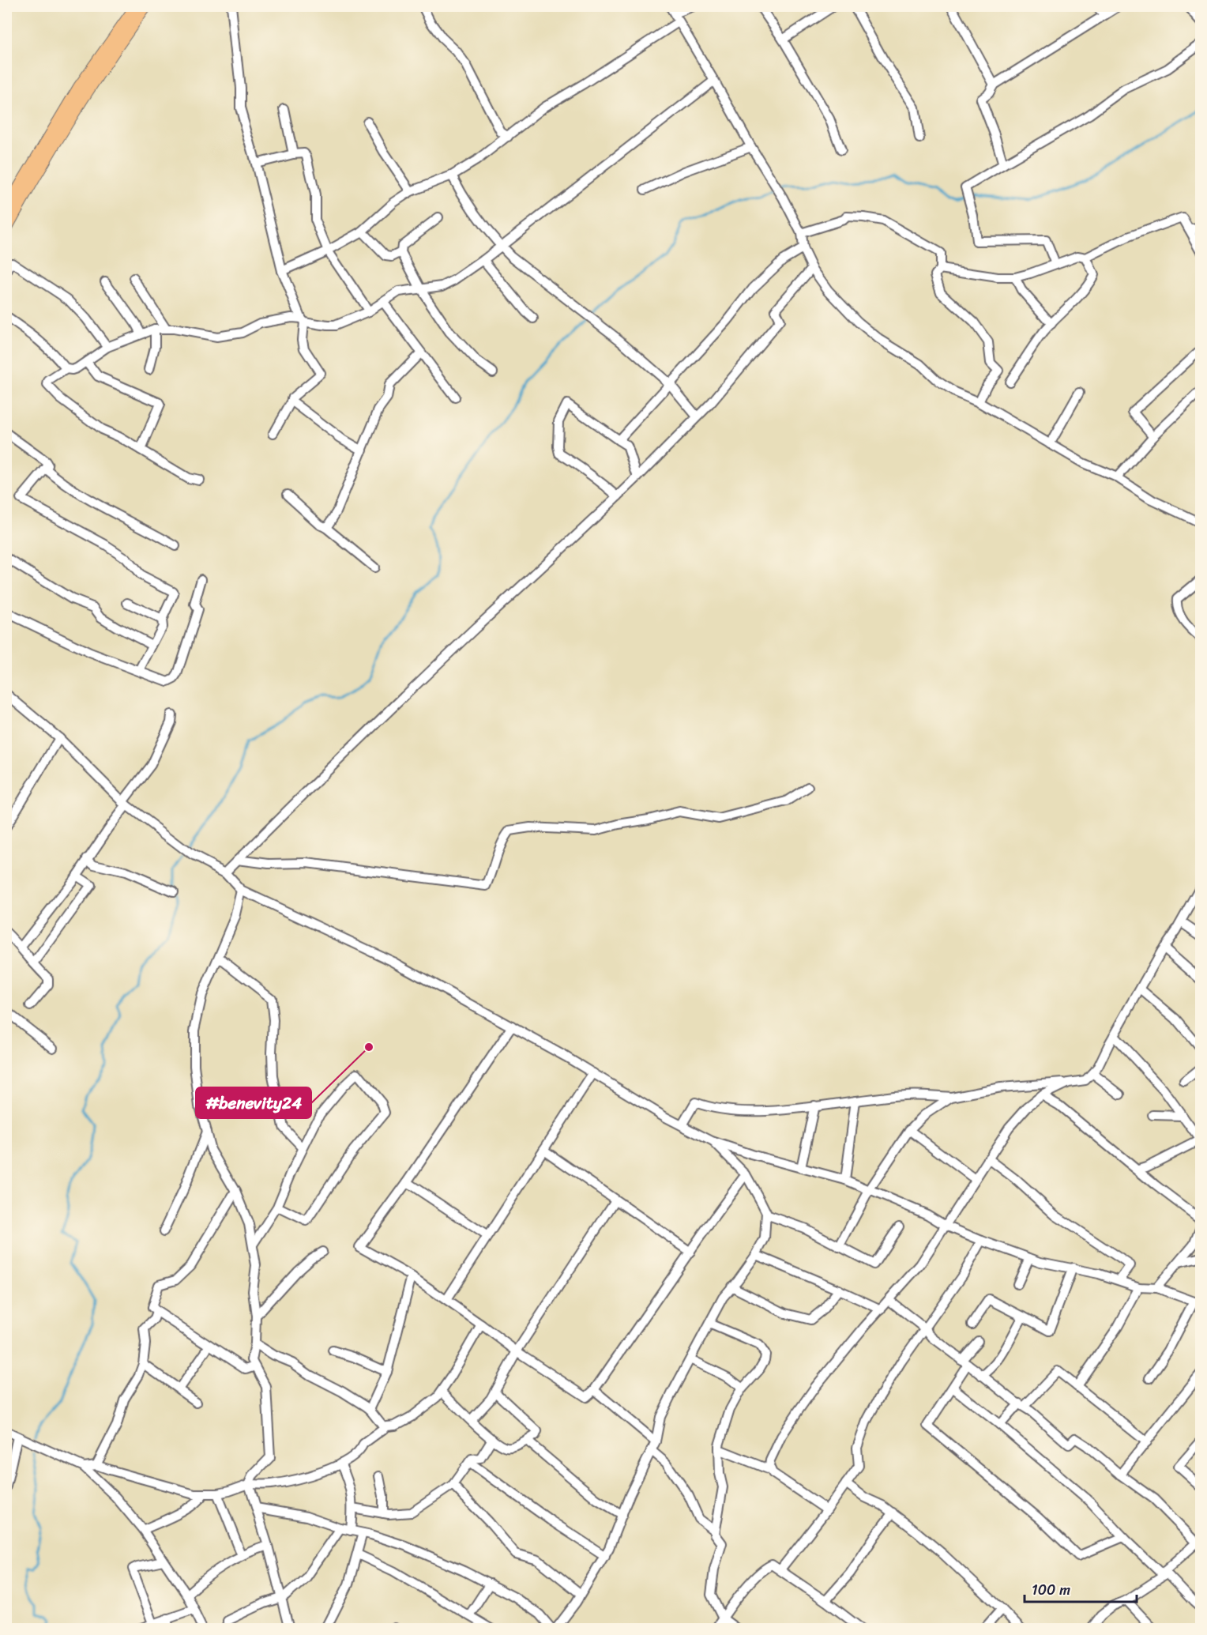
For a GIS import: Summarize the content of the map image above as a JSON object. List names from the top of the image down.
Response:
{
  "places": ["#benevity24"],
  "scale_bar": "100 m"
}
